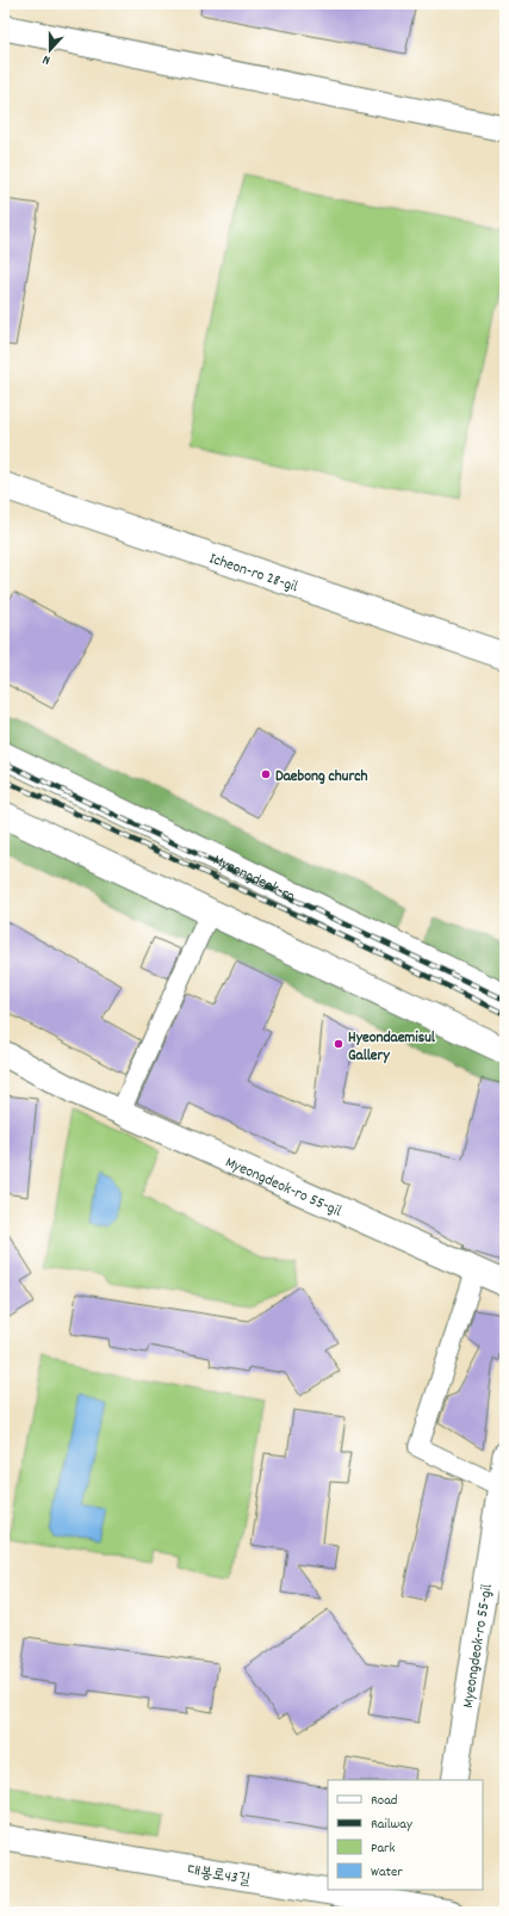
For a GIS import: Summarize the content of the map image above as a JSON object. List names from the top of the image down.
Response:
{
  "streets": {
    "main road": ["Icheon-ro 28-gil", "Myeongdeok-ro"],
    "street": ["Myeongdeok-ro 55-gil", "대봉로43길"]
  },
  "places": ["Daebong church", "Hyeondaemisul Gallery"],
  "legend": [
    "Road",
    "Railway",
    "Park",
    "Water"
  ],
  "north": "bottom"
}
